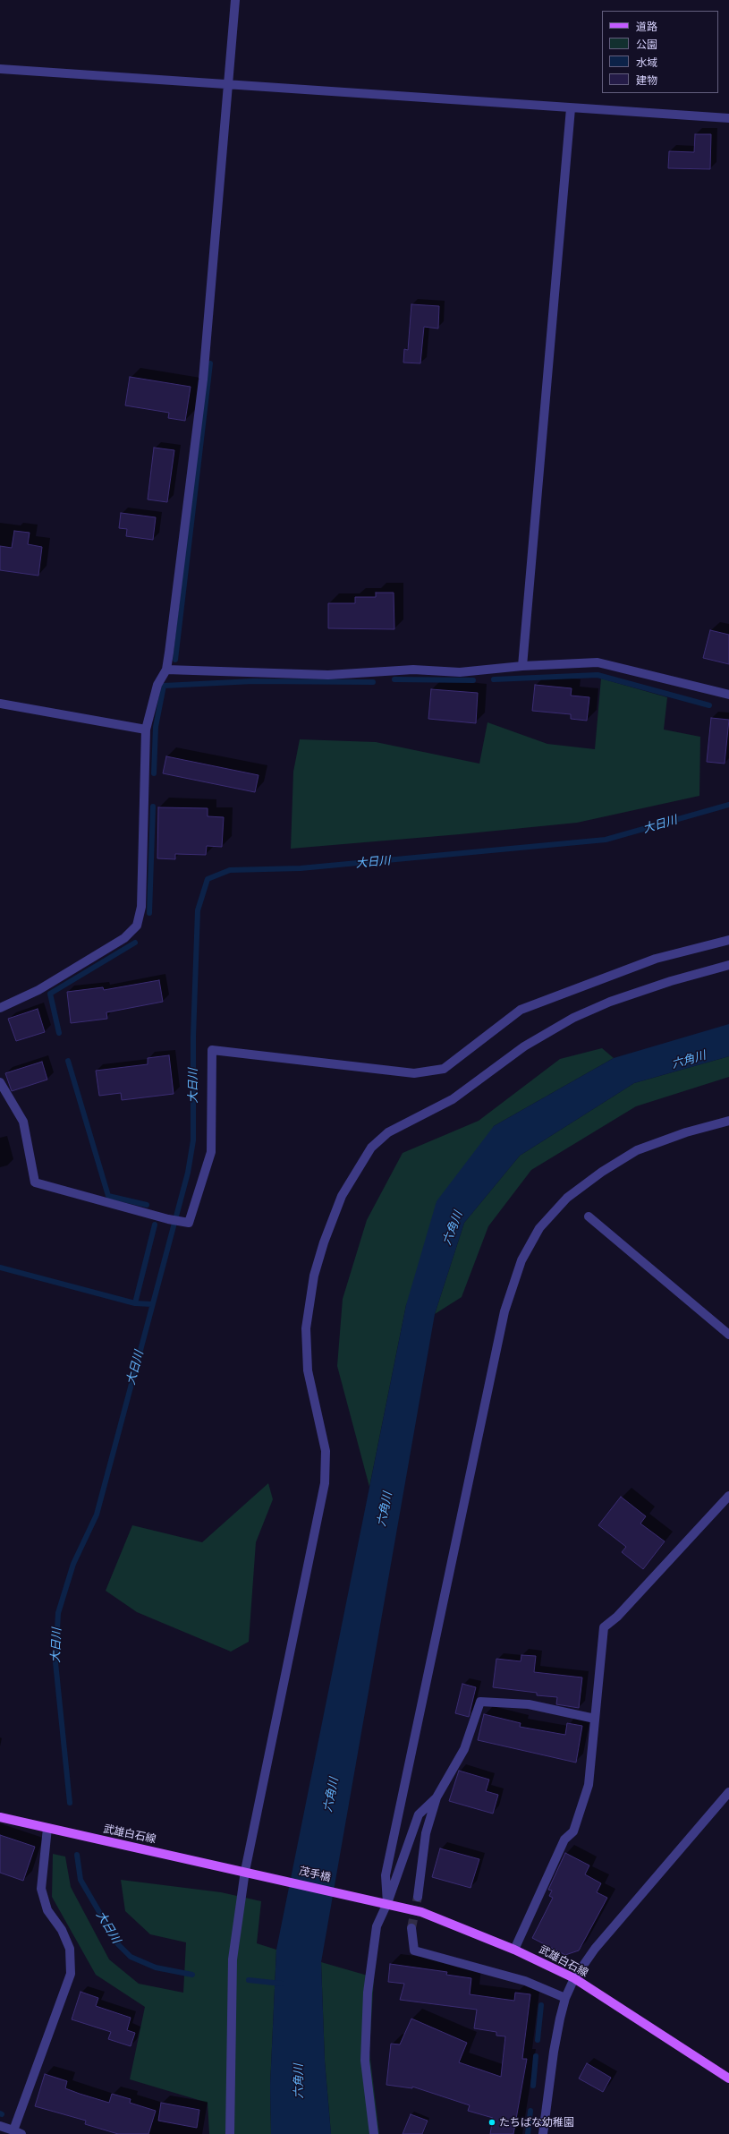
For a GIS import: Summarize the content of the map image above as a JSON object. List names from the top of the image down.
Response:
{
  "streets": {
    "main road": ["武雄白石線", "茂手橋"]
  },
  "crossings": [
    ["武雄白石線", "茂手橋"]
  ],
  "water": ["大日川", "六角川"],
  "places": ["たちばな幼稚園"],
  "legend": [
    "道路",
    "公園",
    "水域",
    "建物"
  ]
}
